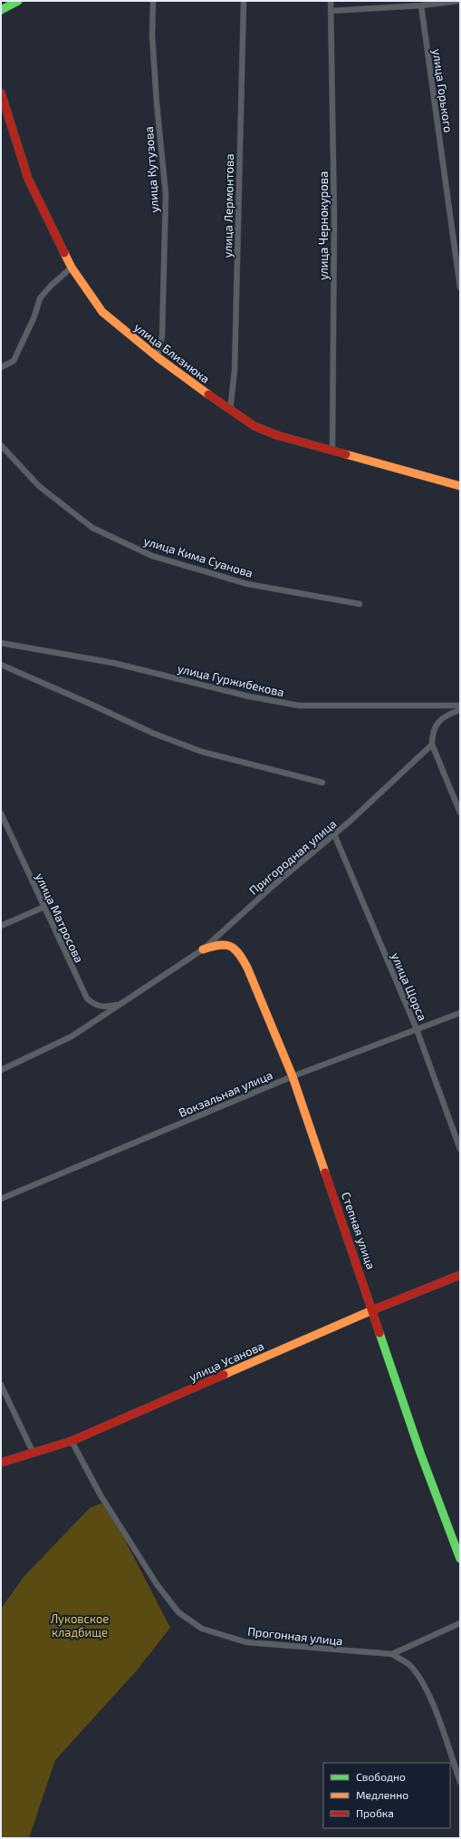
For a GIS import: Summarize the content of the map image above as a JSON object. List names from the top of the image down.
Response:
{
  "streets": {
    "street": [
      "улица Горького",
      "улица Кутузова",
      "улица Лермонтова",
      "улица Чернокурова",
      "улица Близнюка",
      "улица Кима Суанова",
      "улица Гуржибекова",
      "Пригородная улица",
      "улица Матросова",
      "улица Щорса",
      "Вокзальная улица",
      "Степная улица",
      "улица Усанова",
      "Прогонная улица"
    ]
  },
  "crossings": [
    ["улица Кутузова", "улица Близнюка"],
    ["улица Лермонтова", "улица Близнюка"],
    ["улица Чернокурова", "улица Близнюка"],
    ["Пригородная улица", "улица Матросова"],
    ["Пригородная улица", "улица Щорса"],
    ["Пригородная улица", "Степная улица"],
    ["улица Щорса", "Вокзальная улица"],
    ["Вокзальная улица", "Степная улица"],
    ["Степная улица", "улица Усанова"],
    ["улица Усанова", "Прогонная улица"]
  ],
  "parks": ["Луковское кладбище"],
  "legend": ["Свободно", "Медленно", "Пробка"]
}
